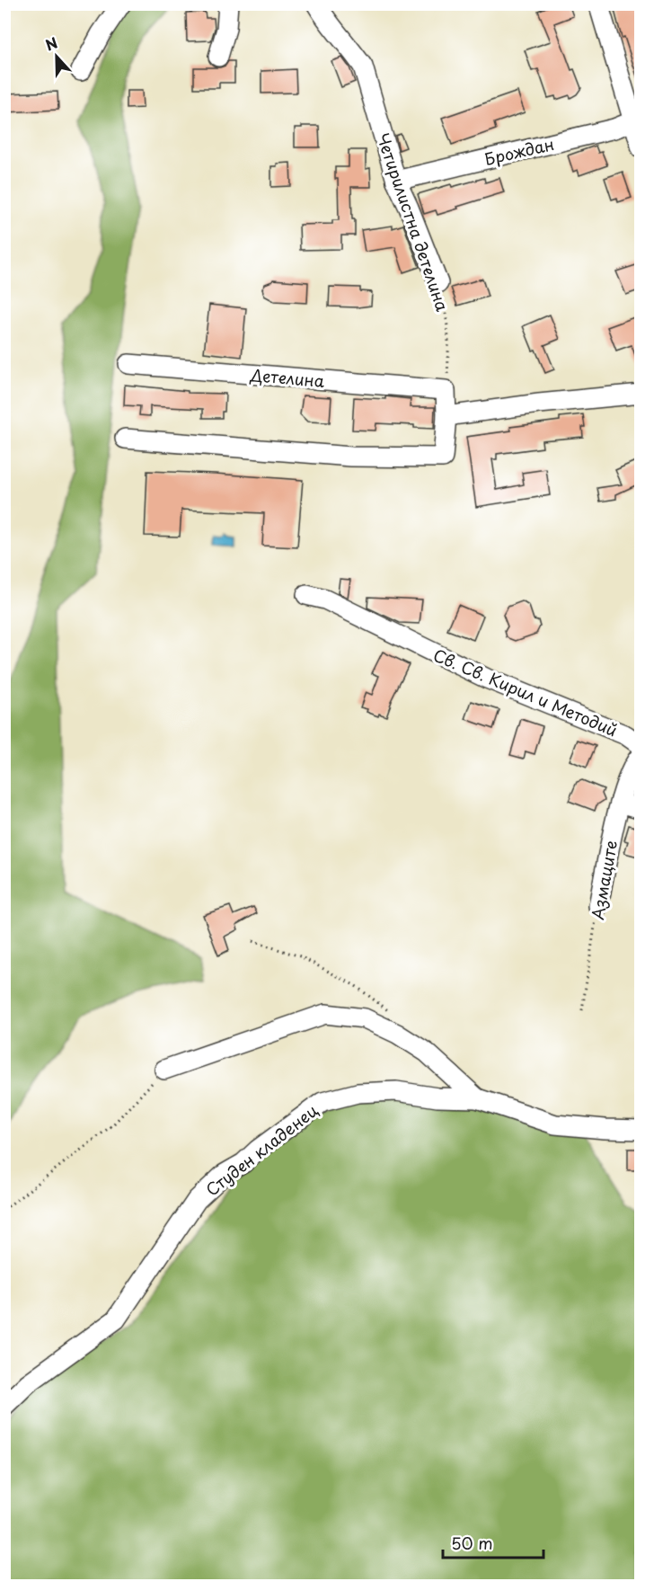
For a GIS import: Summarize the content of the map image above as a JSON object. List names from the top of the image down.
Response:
{
  "streets": {
    "street": [
      "Брождан",
      "Четирилистна детелина",
      "Детелина",
      "Св. Св. Кирил и Методий",
      "Азмаците",
      "Студен кладенец"
    ]
  },
  "crossings": [
    ["Брождан", "Четирилистна детелина"],
    ["Четирилистна детелина", "Детелина"]
  ],
  "scale_bar": "50 m",
  "north": "top"
}
